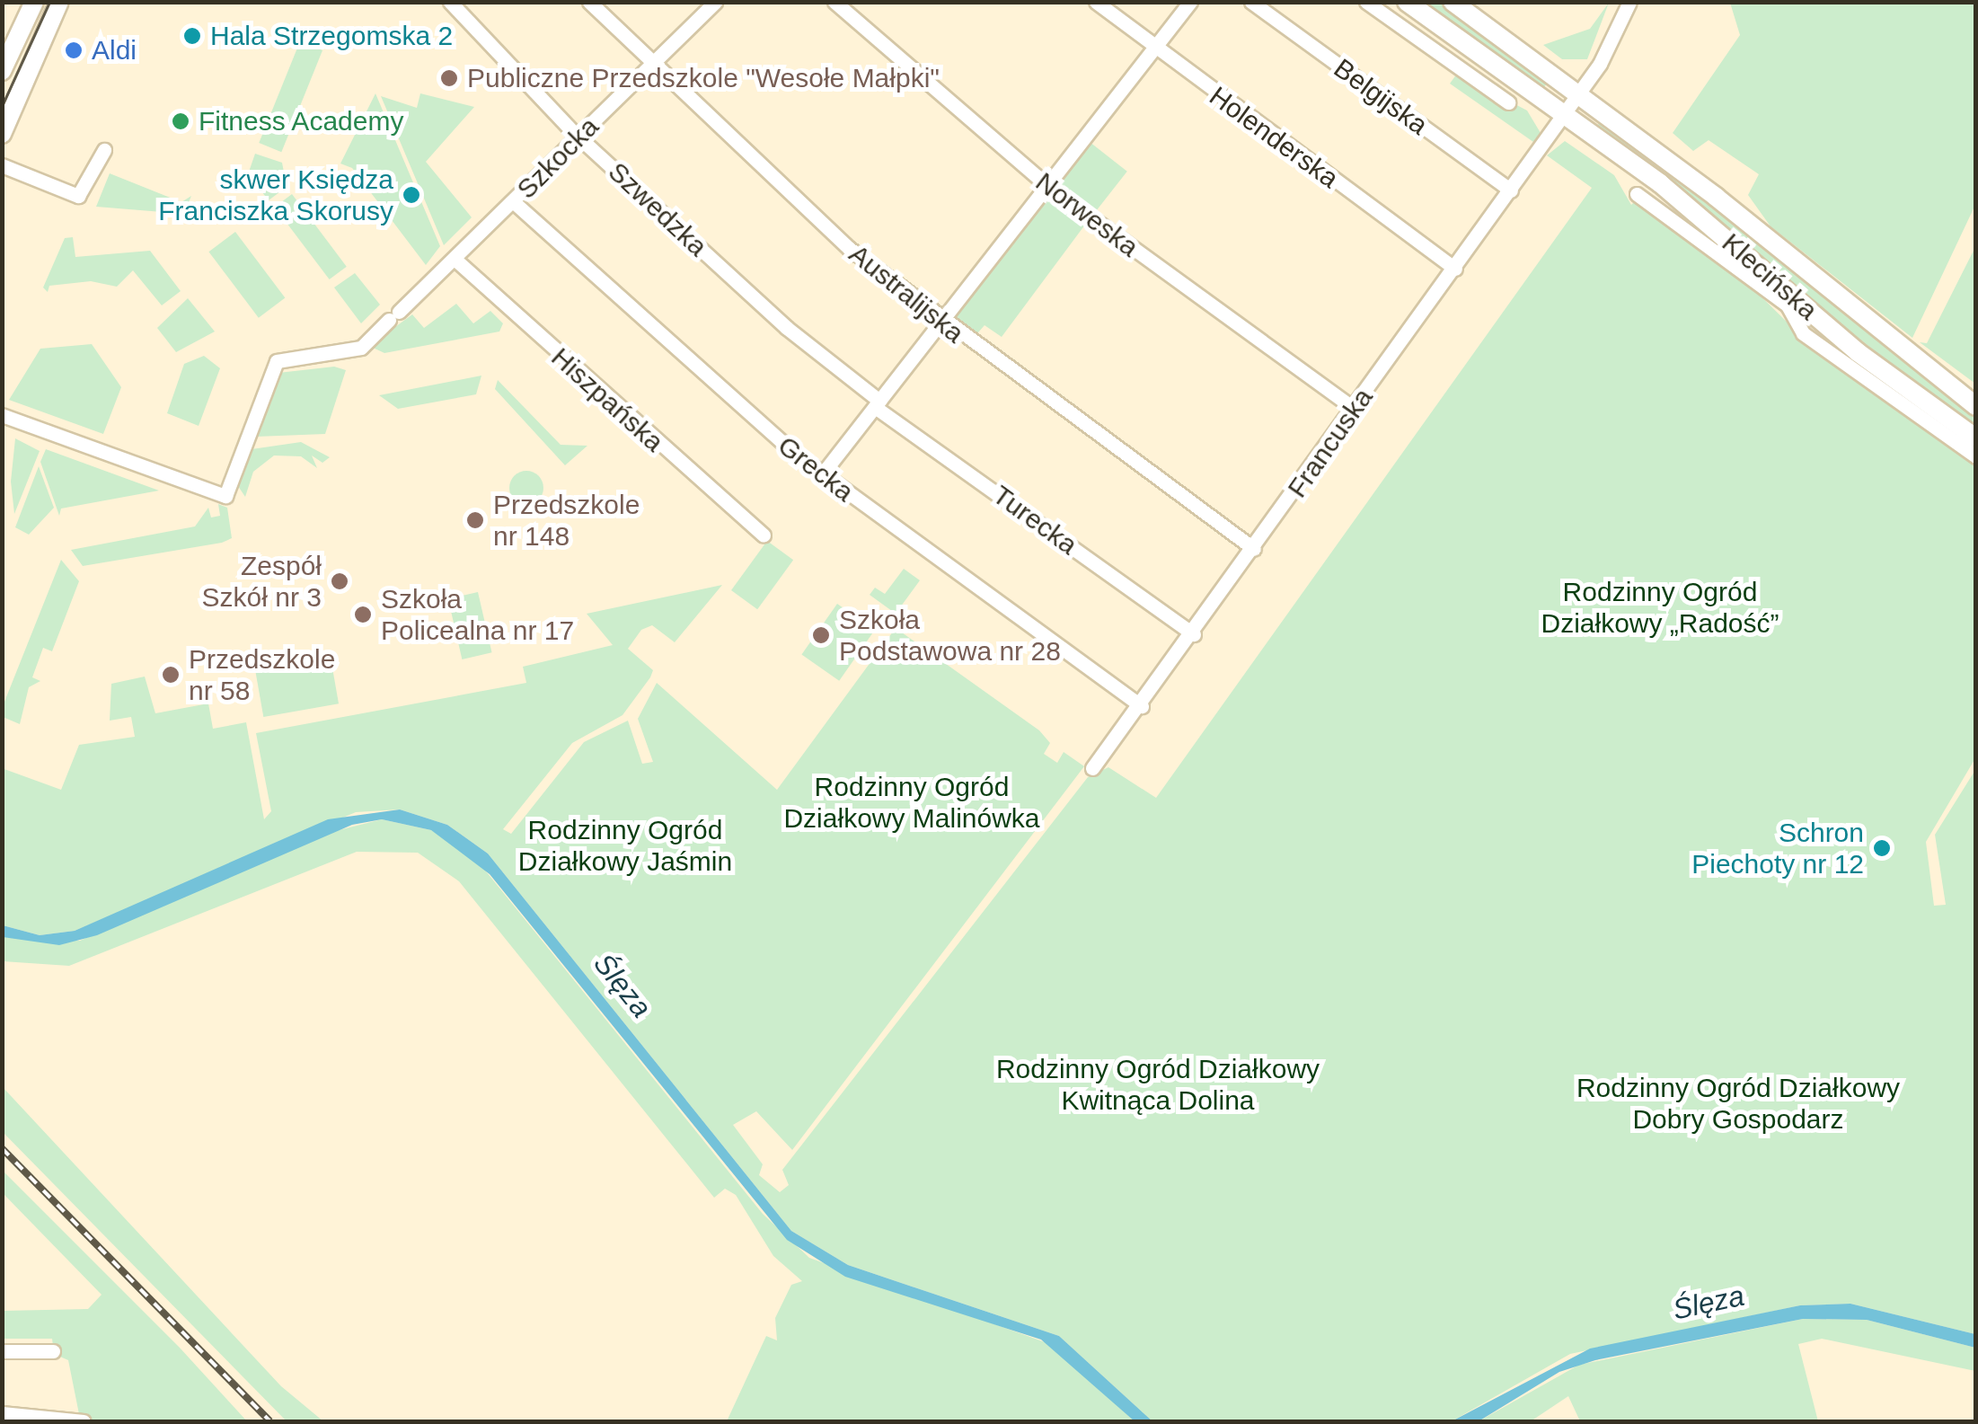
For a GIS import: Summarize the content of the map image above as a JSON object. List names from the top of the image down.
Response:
{
  "streets": {
    "main road": ["Klecińska"],
    "street": [
      "Belgijska",
      "Holenderska",
      "Szkocka",
      "Szwedzka",
      "Norweska",
      "Australijska",
      "Hiszpańska",
      "Francuska",
      "Grecka",
      "Turecka"
    ]
  },
  "crossings": [
    ["Belgijska", "Francuska"],
    ["Holenderska", "Francuska"],
    ["Szkocka", "Szwedzka"],
    ["Szkocka", "Australijska"],
    ["Szkocka", "Hiszpańska"],
    ["Szkocka", "Grecka"],
    ["Szwedzka", "Turecka"],
    ["Norweska", "Francuska"],
    ["Klecińska", "Francuska"],
    ["Australijska", "Francuska"],
    ["Francuska", "Grecka"],
    ["Francuska", "Turecka"]
  ],
  "water": ["Ślęza"],
  "parks": [
    "Rodzinny Ogród Działkowy „Radość”",
    "Rodzinny Ogród Działkowy Malinówka",
    "Rodzinny Ogród Działkowy Jaśmin",
    "Rodzinny Ogród Działkowy Kwitnąca Dolina",
    "Rodzinny Ogród Działkowy Dobry Gospodarz"
  ],
  "places": [
    "Hala Strzegomska 2",
    "Aldi",
    "Publiczne Przedszkole \"Wesołe Małpki\"",
    "Fitness Academy",
    "skwer Księdza Franciszka Skorusy",
    "Przedszkole nr 148",
    "Zespół Szkół nr 3",
    "Szkoła Policealna nr 17",
    "Szkoła Podstawowa nr 28",
    "Przedszkole nr 58",
    "Schron Piechoty nr 12"
  ]
}
